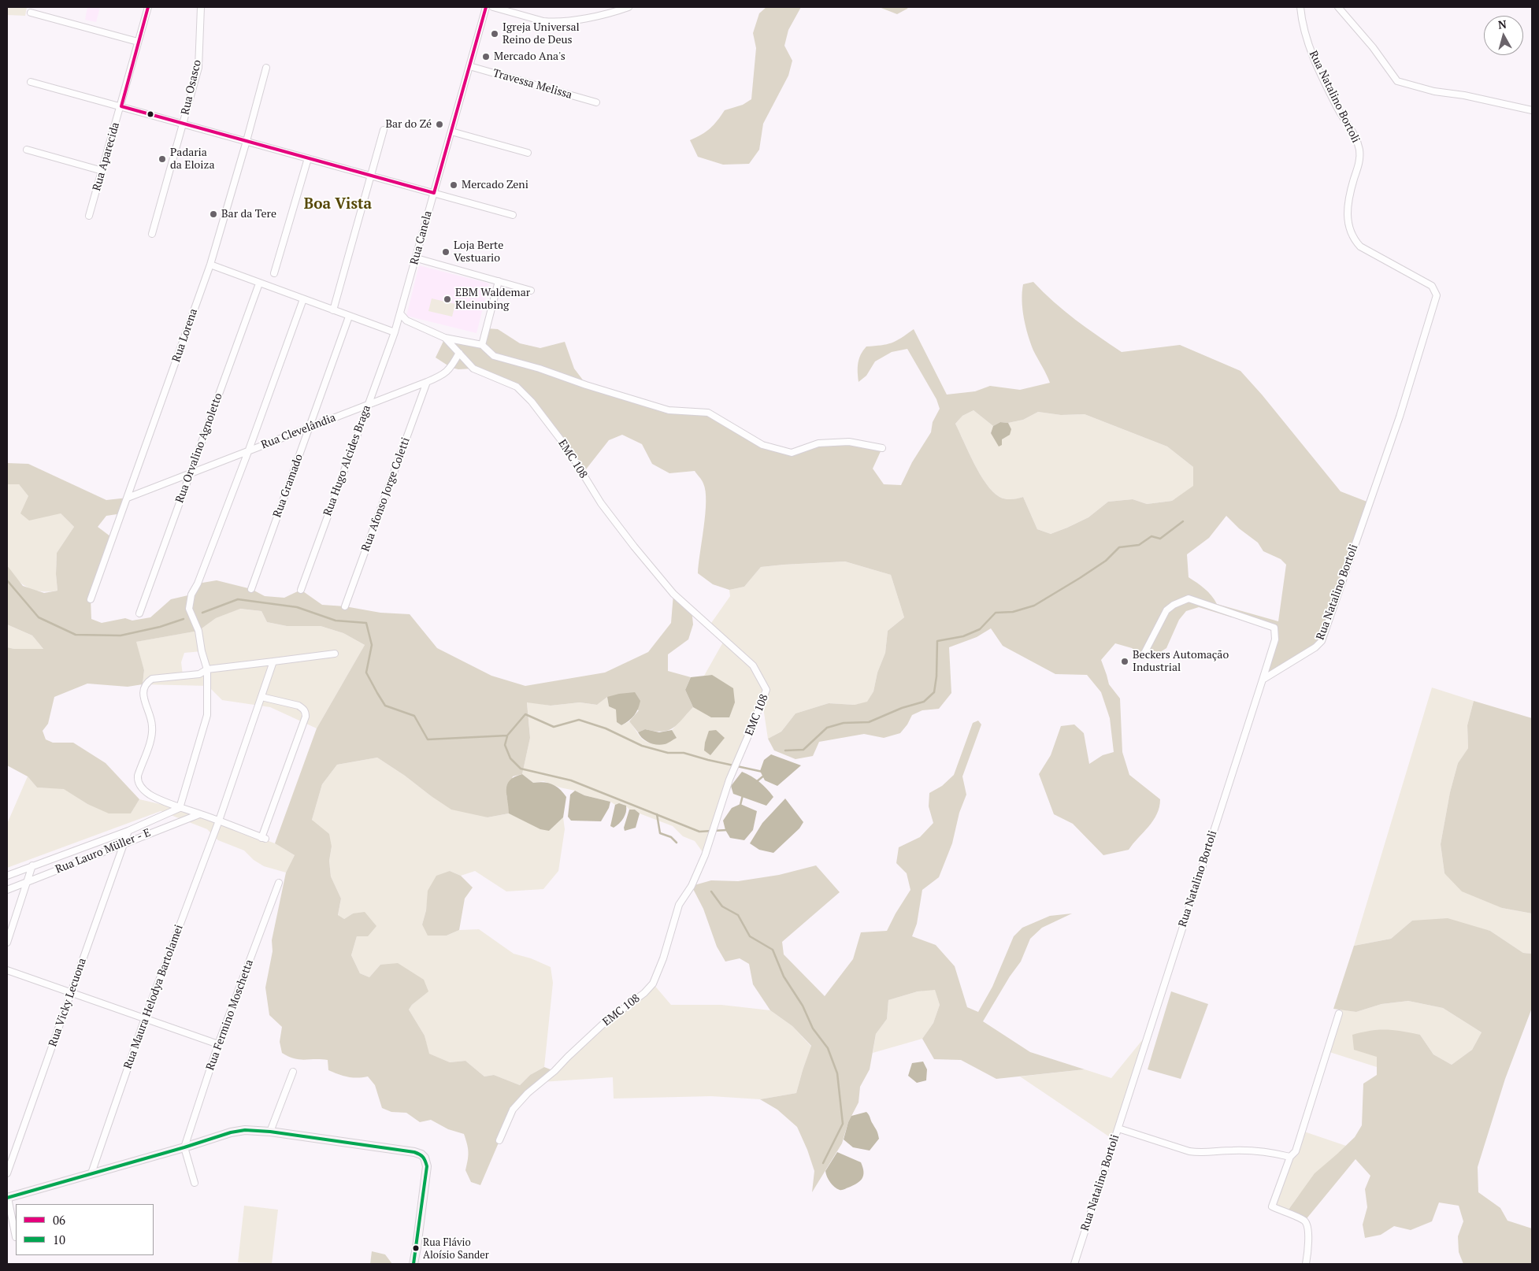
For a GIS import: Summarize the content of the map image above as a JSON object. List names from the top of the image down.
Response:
{
  "streets": {
    "street": [
      "Travessa Melissa",
      "Rua Osasco",
      "Rua Natalino Bortoli",
      "Rua Aparecida",
      "Rua Canela",
      "Rua Lorena",
      "Rua Clevelândia",
      "Rua Orvalino Agnoletto",
      "EMC 108",
      "Rua Hugo Alcides Braga",
      "Rua Gramado",
      "Rua Afonso Jorge Coletti",
      "Rua Lauro Müller - E",
      "Rua Maura Helodya Bartolamei",
      "Rua Vicky Lecuona",
      "Rua Fermino Moschetta"
    ]
  },
  "crossings": [
    ["Travessa Melissa", "Rua Canela"],
    ["Rua Canela", "Rua Hugo Alcides Braga"],
    ["Rua Lorena", "Rua Clevelândia"],
    ["Rua Clevelândia", "Rua Orvalino Agnoletto"],
    ["Rua Clevelândia", "EMC 108"],
    ["Rua Clevelândia", "Rua Hugo Alcides Braga"],
    ["Rua Clevelândia", "Rua Gramado"],
    ["Rua Clevelândia", "Rua Afonso Jorge Coletti"],
    ["Rua Lauro Müller - E", "Rua Vicky Lecuona"]
  ],
  "districts": ["Boa Vista"],
  "places": [
    "Igreja Universal Reino de Deus",
    "Mercado Ana's",
    "Bar do Zé",
    "Padaria da Eloiza",
    "Mercado Zeni",
    "Bar da Tere",
    "Loja Berte Vestuario",
    "EBM Waldemar Kleinubing",
    "Beckers Automação Industrial",
    "Rua Flávio Aloísio Sander"
  ],
  "lines": ["transit line 06", "transit line 10"],
  "legend": ["06", "10"],
  "north": "top"
}
